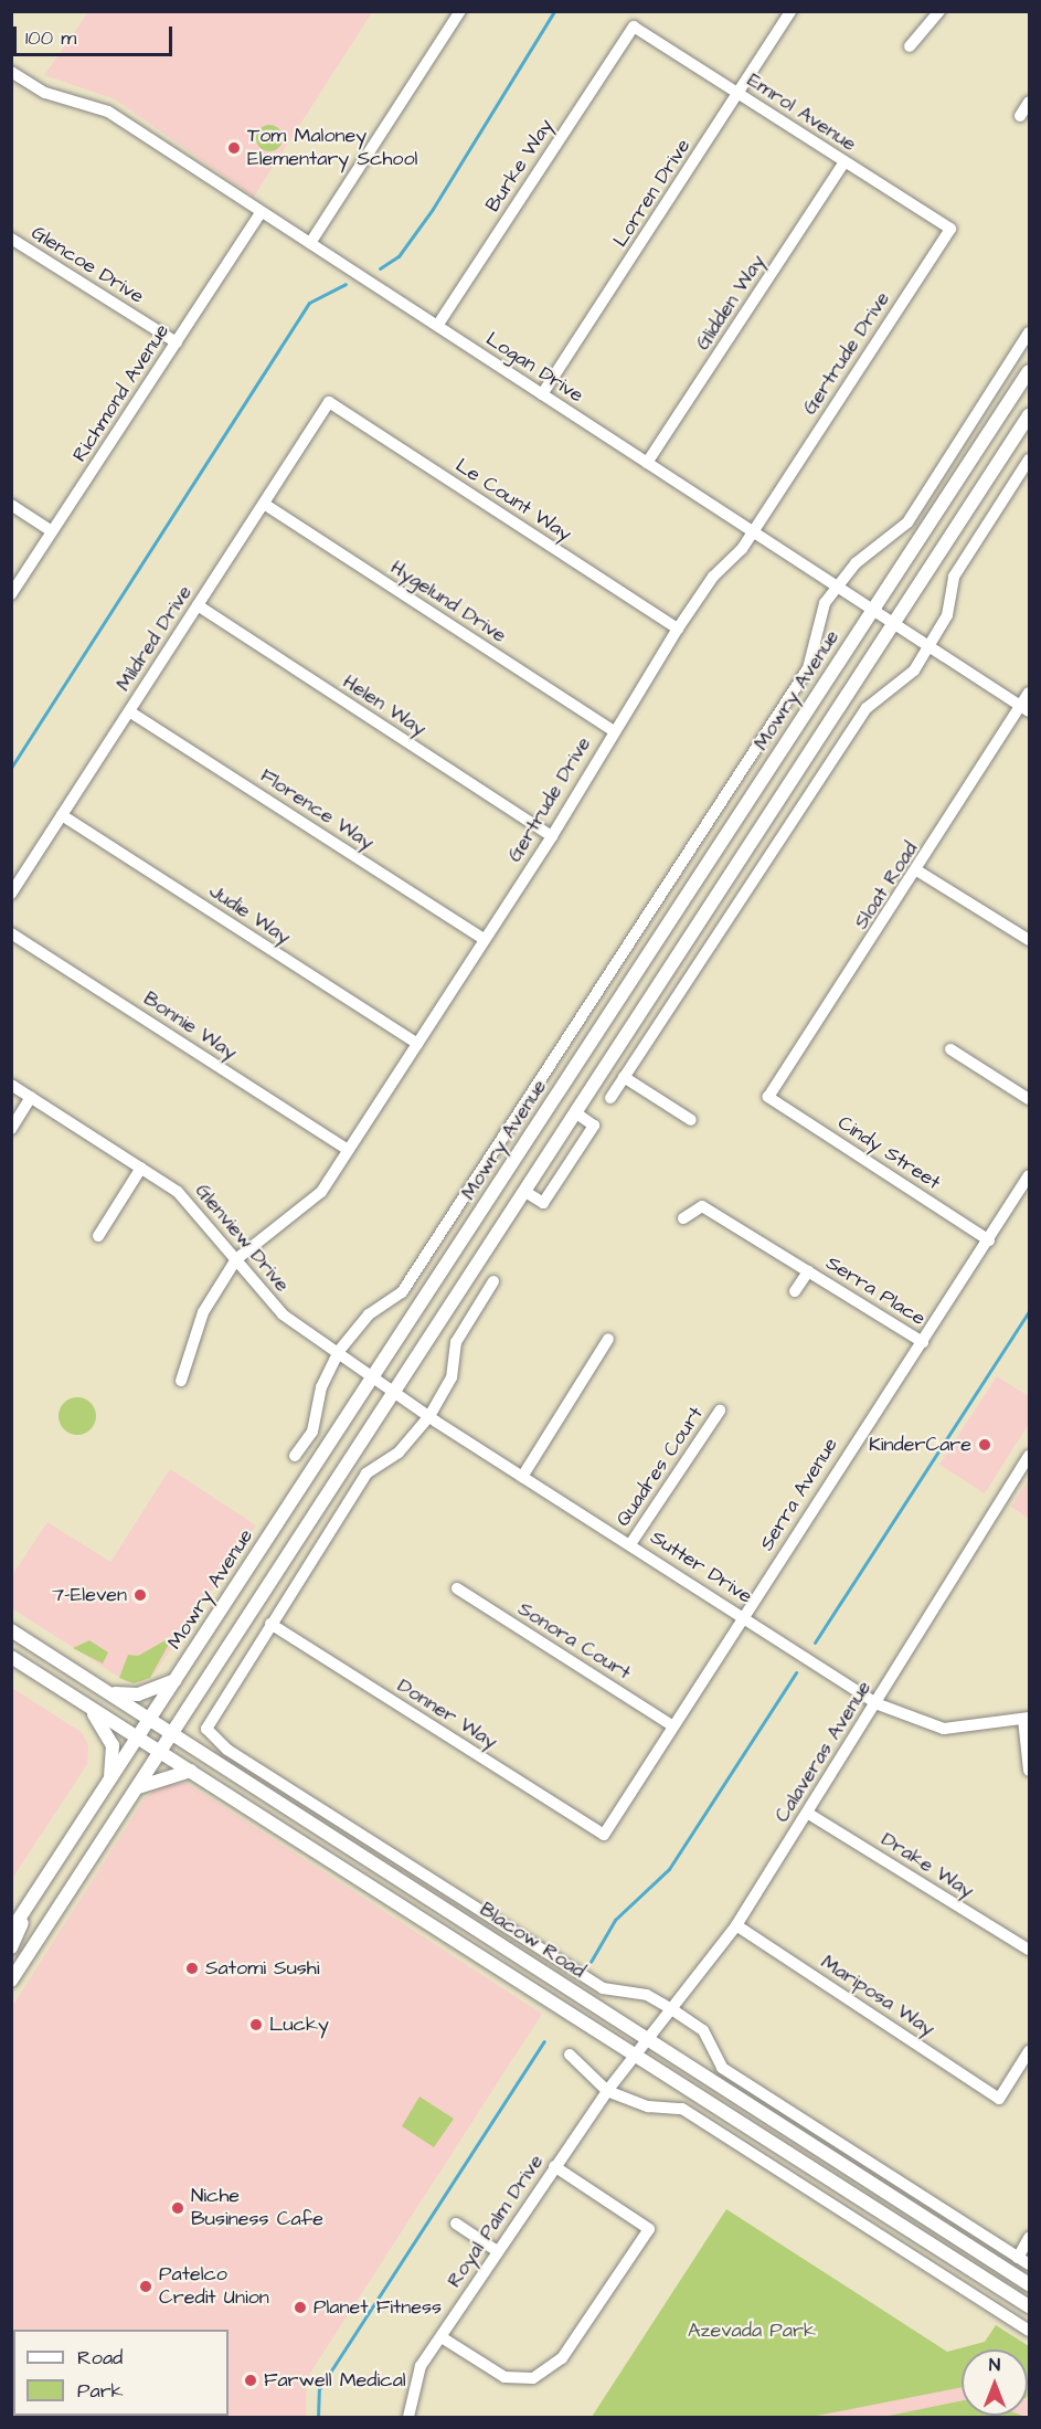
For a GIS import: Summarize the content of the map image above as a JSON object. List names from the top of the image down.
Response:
{
  "streets": {
    "main road": ["Mowry Avenue", "Blacow Road"],
    "street": [
      "Emrol Avenue",
      "Burke Way",
      "Lorren Drive",
      "Glencoe Drive",
      "Glidden Way",
      "Gertrude Drive",
      "Logan Drive",
      "Richmond Avenue",
      "Le Count Way",
      "Hygelund Drive",
      "Mildred Drive",
      "Helen Way",
      "Florence Way",
      "Sloat Road",
      "Judie Way",
      "Bonnie Way",
      "Cindy Street",
      "Glenview Drive",
      "Serra Place",
      "Quadres Court",
      "Serra Avenue",
      "Sutter Drive",
      "Sonora Court",
      "Donner Way",
      "Calaveras Avenue",
      "Drake Way",
      "Mariposa Way",
      "Royal Palm Drive"
    ]
  },
  "crossings": [
    ["Emrol Avenue", "Burke Way"],
    ["Emrol Avenue", "Lorren Drive"],
    ["Emrol Avenue", "Glidden Way"],
    ["Emrol Avenue", "Gertrude Drive"],
    ["Burke Way", "Logan Drive"],
    ["Lorren Drive", "Logan Drive"],
    ["Glencoe Drive", "Richmond Avenue"],
    ["Glidden Way", "Logan Drive"],
    ["Gertrude Drive", "Logan Drive"],
    ["Gertrude Drive", "Le Count Way"],
    ["Gertrude Drive", "Hygelund Drive"],
    ["Gertrude Drive", "Helen Way"],
    ["Gertrude Drive", "Florence Way"],
    ["Gertrude Drive", "Judie Way"],
    ["Gertrude Drive", "Bonnie Way"],
    ["Gertrude Drive", "Glenview Drive"],
    ["Logan Drive", "Richmond Avenue"],
    ["Logan Drive", "Mowry Avenue"],
    ["Logan Drive", "Sloat Road"],
    ["Le Count Way", "Mildred Drive"],
    ["Hygelund Drive", "Mildred Drive"],
    ["Mildred Drive", "Helen Way"],
    ["Mildred Drive", "Florence Way"],
    ["Mildred Drive", "Judie Way"],
    ["Mowry Avenue", "Glenview Drive"],
    ["Mowry Avenue", "Sutter Drive"],
    ["Mowry Avenue", "Blacow Road"],
    ["Sloat Road", "Cindy Street"],
    ["Cindy Street", "Serra Avenue"],
    ["Glenview Drive", "Sutter Drive"],
    ["Serra Place", "Serra Avenue"],
    ["Quadres Court", "Sutter Drive"],
    ["Serra Avenue", "Sutter Drive"],
    ["Serra Avenue", "Sonora Court"],
    ["Serra Avenue", "Donner Way"],
    ["Sutter Drive", "Calaveras Avenue"],
    ["Donner Way", "Blacow Road"],
    ["Calaveras Avenue", "Drake Way"],
    ["Calaveras Avenue", "Blacow Road"],
    ["Calaveras Avenue", "Mariposa Way"],
    ["Calaveras Avenue", "Royal Palm Drive"],
    ["Blacow Road", "Royal Palm Drive"]
  ],
  "parks": ["Azevada Park"],
  "places": [
    "Tom Maloney Elementary School",
    "KinderCare",
    "7-Eleven",
    "Satomi Sushi",
    "Lucky",
    "Niche Business Cafe",
    "Patelco Credit Union",
    "Planet Fitness",
    "Farwell Medical"
  ],
  "legend": ["Road", "Park"],
  "scale_bar": "100 m",
  "north": "top"
}
